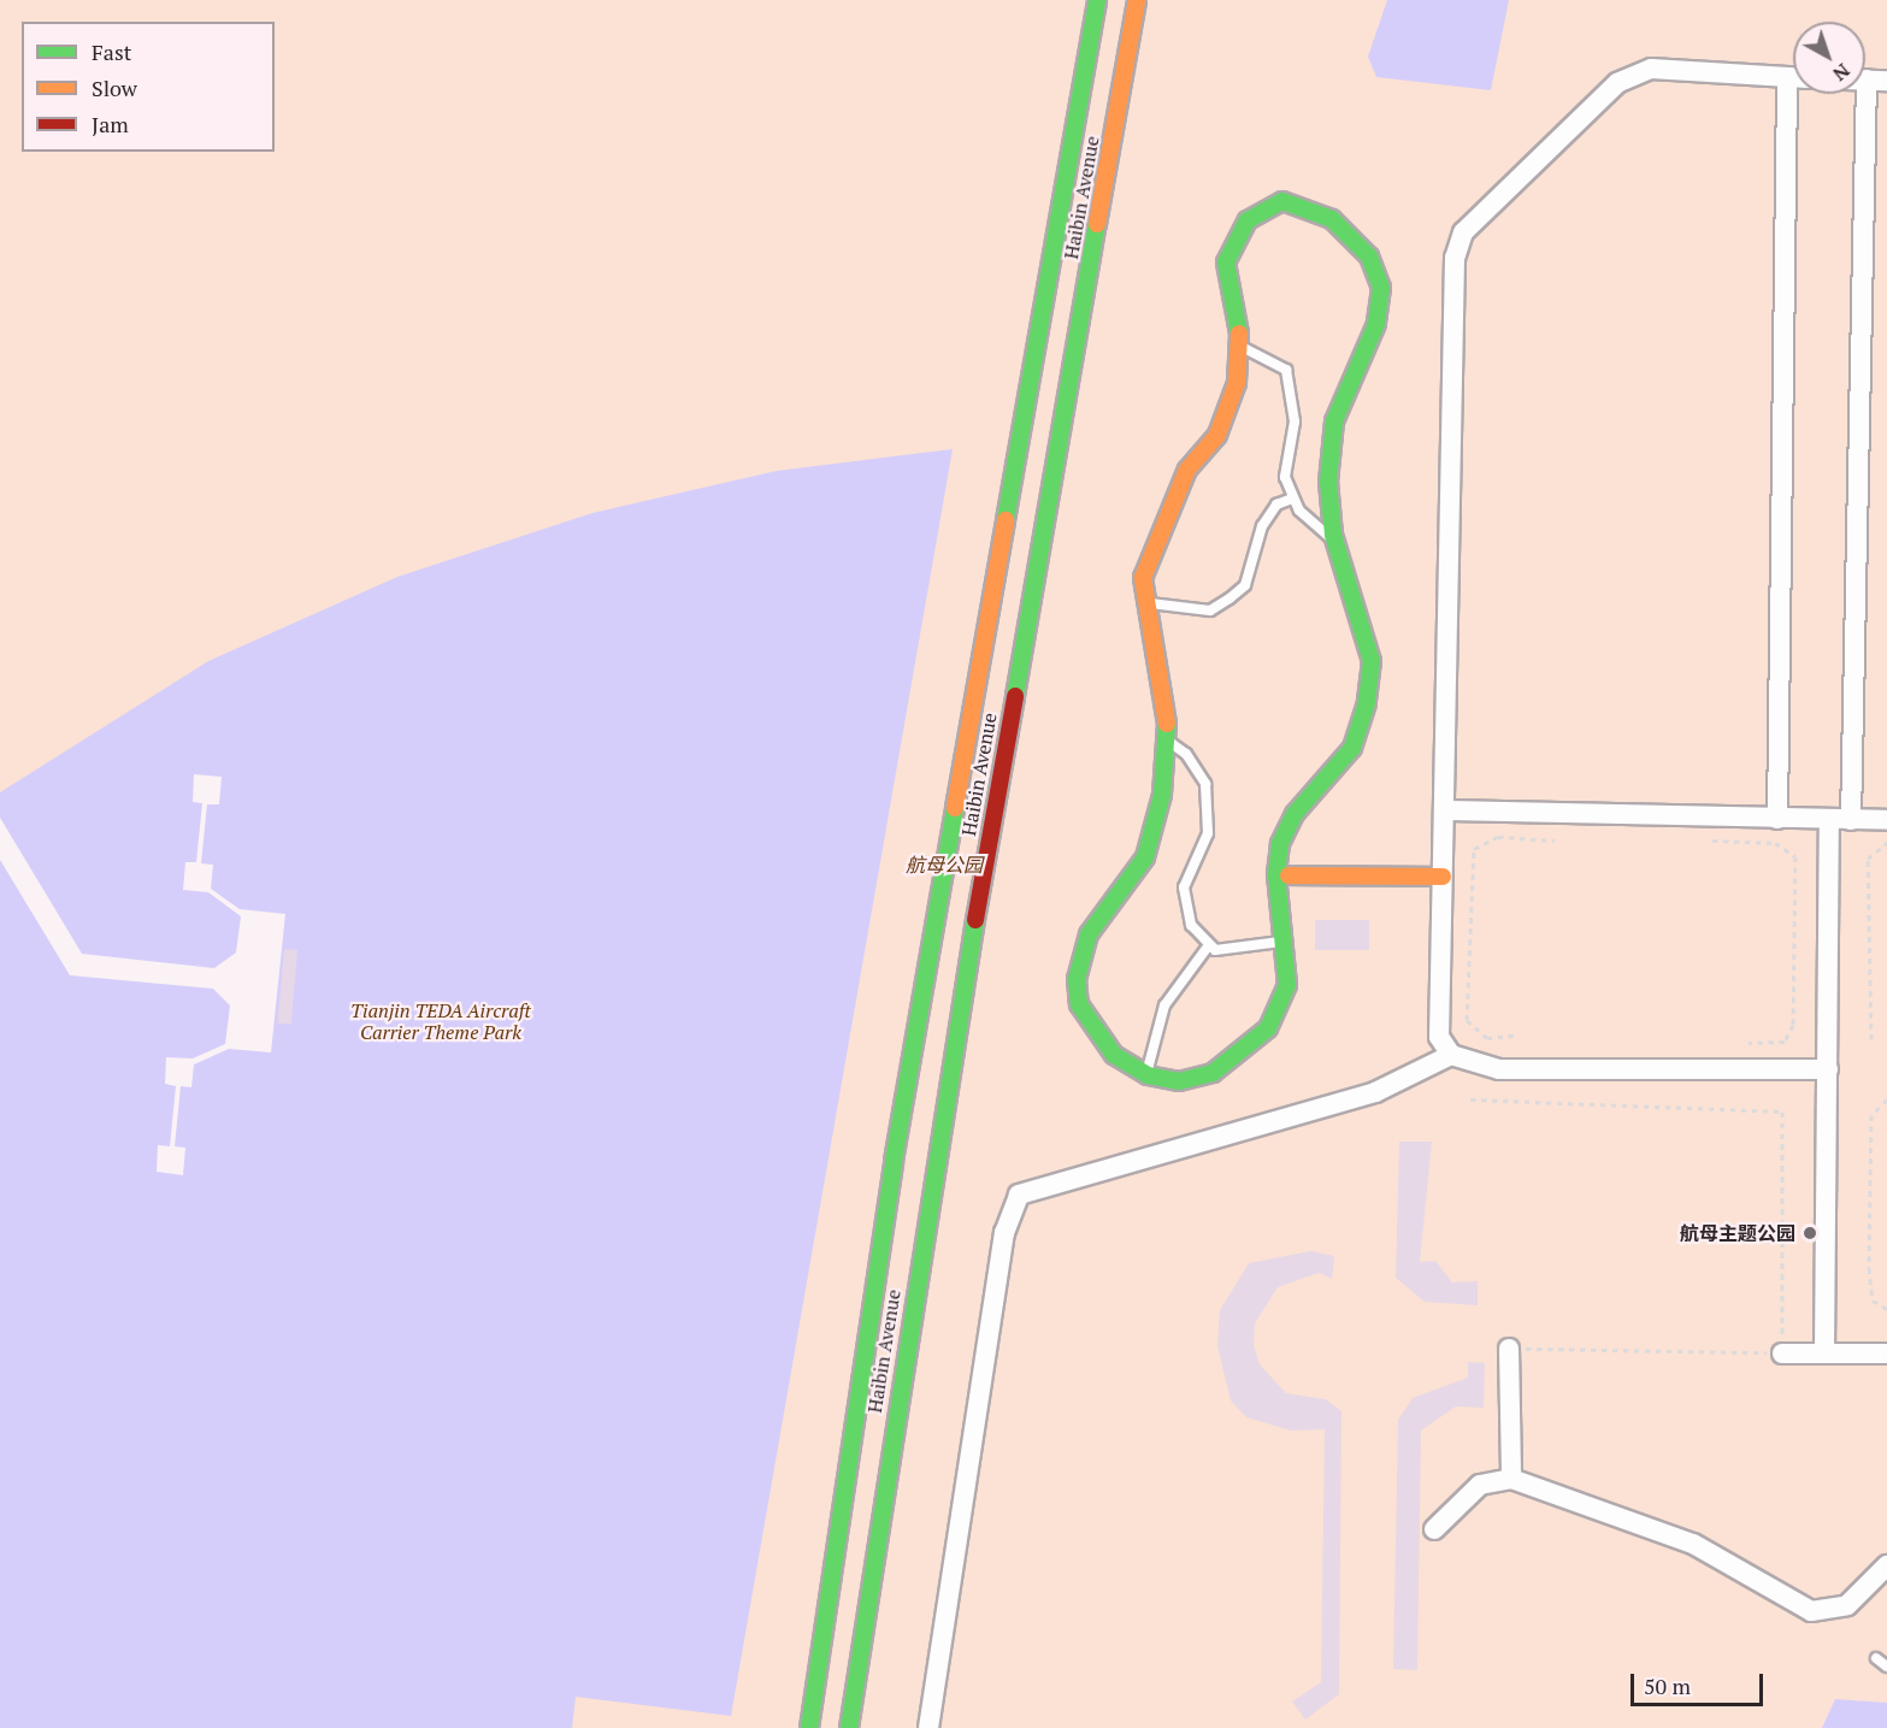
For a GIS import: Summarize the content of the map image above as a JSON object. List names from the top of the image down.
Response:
{
  "streets": {
    "main road": ["Haibin Avenue"]
  },
  "parks": ["航母公园", "Tianjin TEDA Aircraft Carrier Theme Park"],
  "places": ["航母主题公园"],
  "legend": ["Fast", "Slow", "Jam"],
  "scale_bar": "50 m",
  "north": "bottom right"
}
